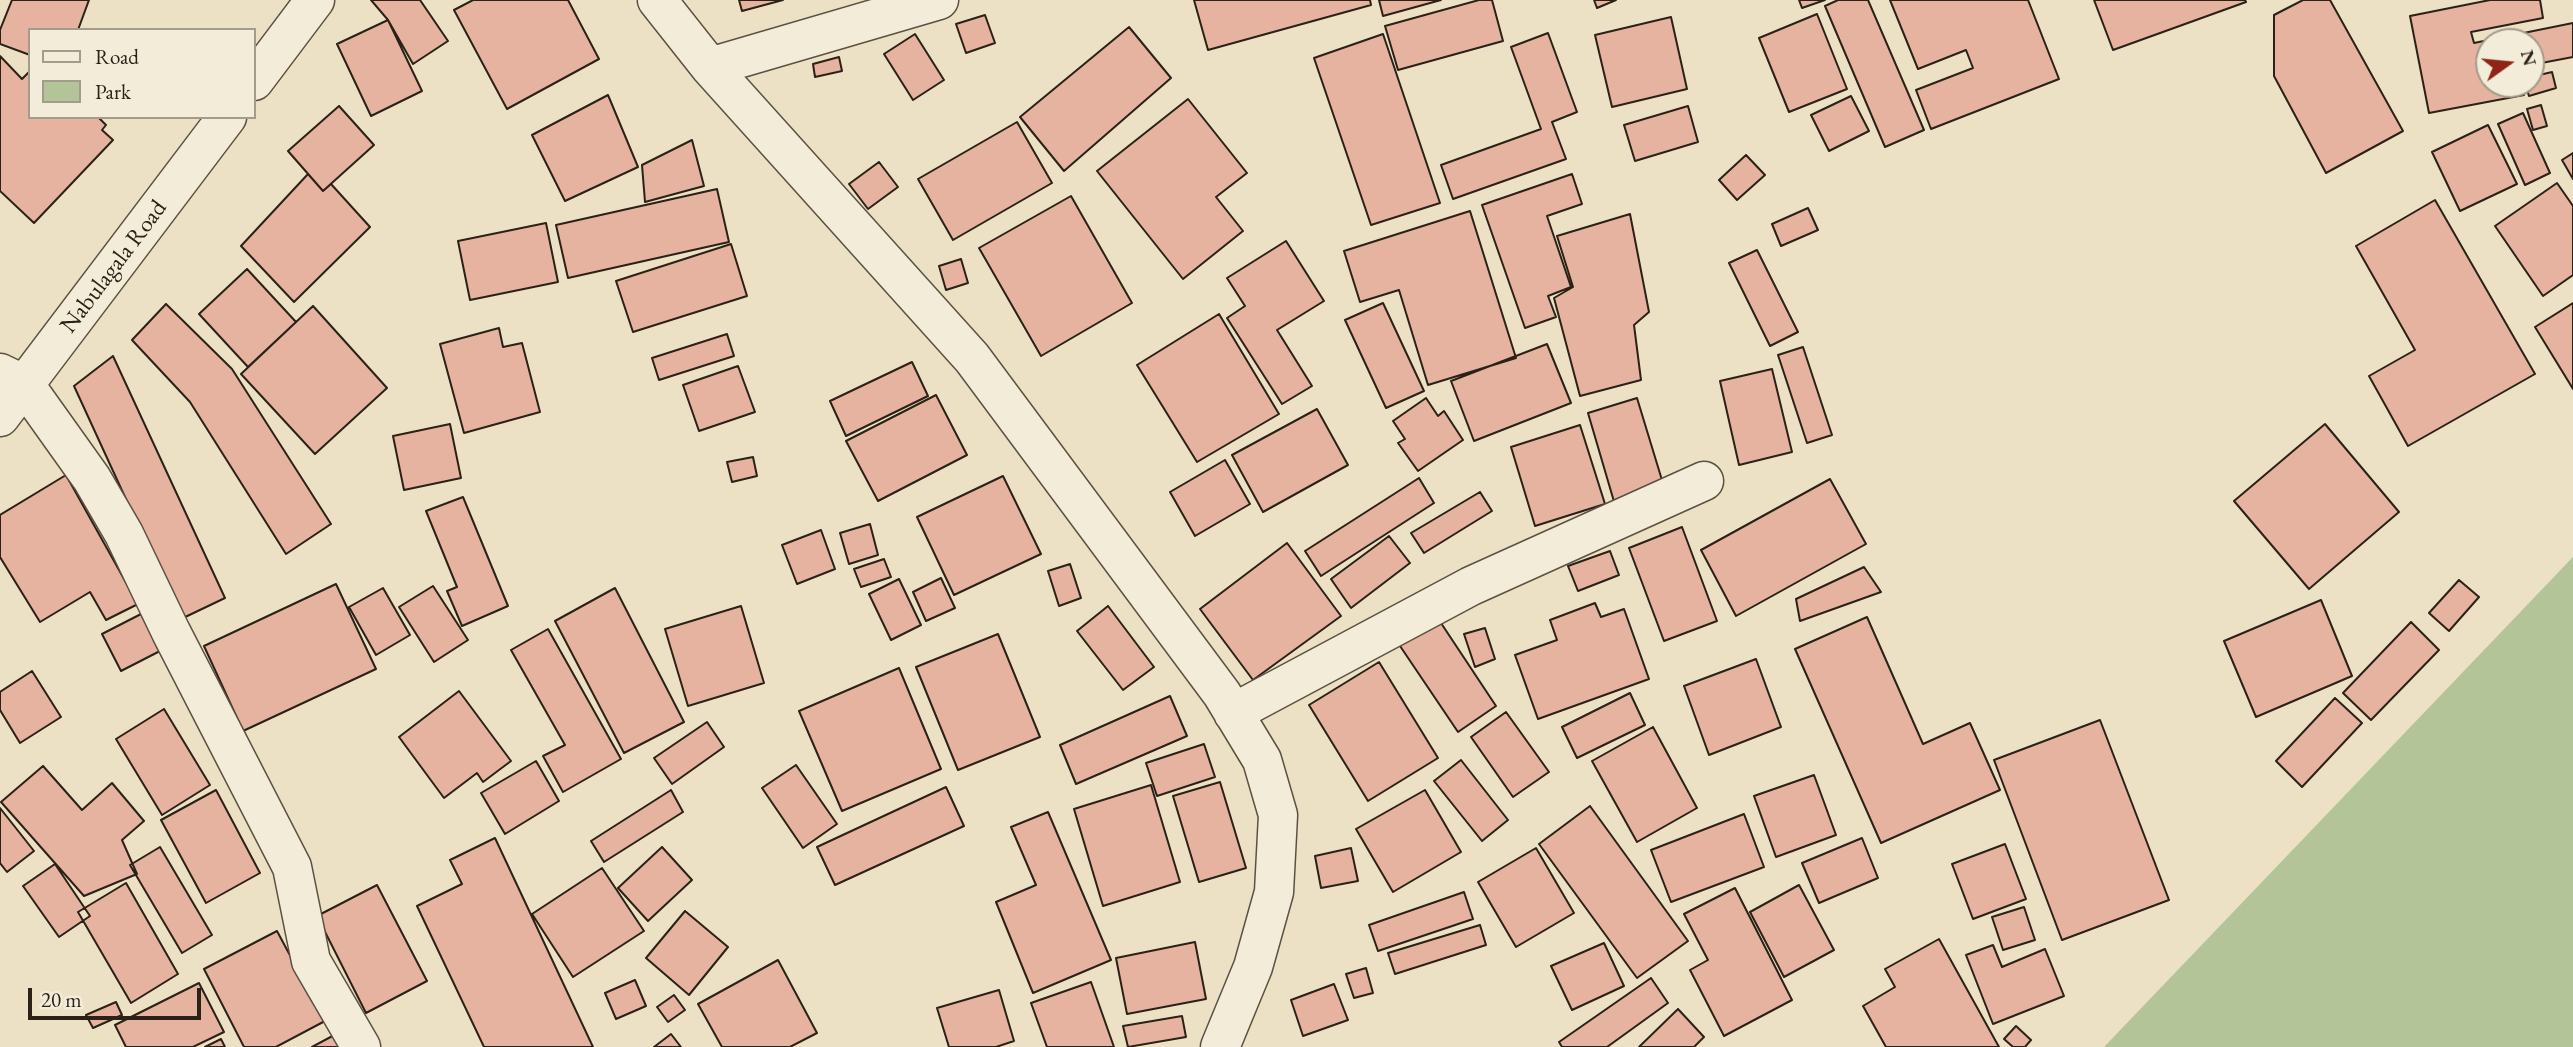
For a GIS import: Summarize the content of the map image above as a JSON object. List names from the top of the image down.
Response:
{
  "streets": {
    "street": ["Nabulagala Road"]
  },
  "legend": ["Road", "Park"],
  "scale_bar": "20 m",
  "north": "right"
}
